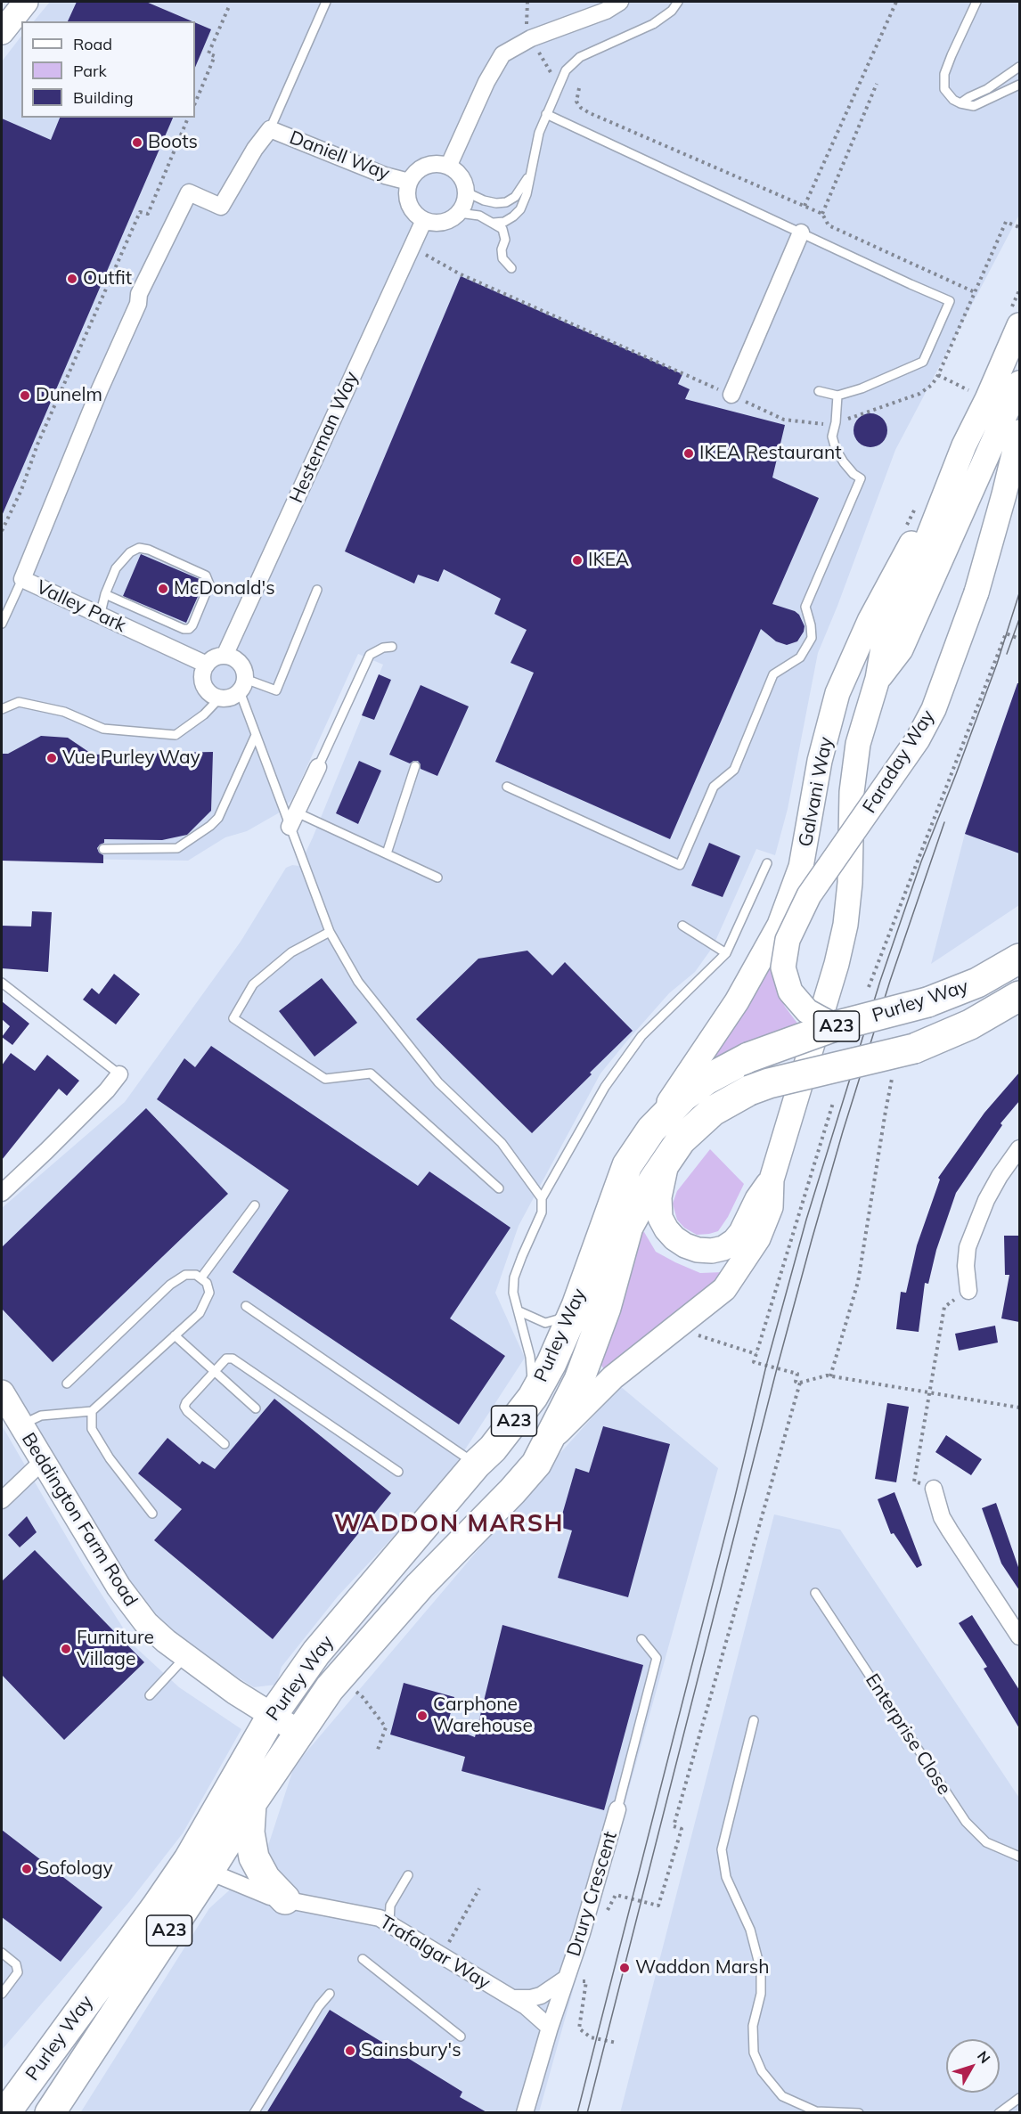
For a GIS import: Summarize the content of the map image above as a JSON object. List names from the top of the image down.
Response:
{
  "streets": {
    "highway": ["Purley Way", "A23"],
    "street": [
      "Daniell Way",
      "Hesterman Way",
      "Valley Park",
      "Faraday Way",
      "Galvani Way",
      "Beddington Farm Road",
      "Drury Crescent",
      "Trafalgar Way"
    ],
    "lane": ["Enterprise Close"]
  },
  "crossings": [
    ["Daniell Way", "Hesterman Way"],
    ["Daniell Way", "Valley Park"],
    ["Hesterman Way", "Valley Park"],
    ["Faraday Way", "Purley Way"],
    ["Galvani Way", "Purley Way"],
    ["Purley Way", "Beddington Farm Road"],
    ["Purley Way", "Trafalgar Way"],
    ["Drury Crescent", "Trafalgar Way"]
  ],
  "districts": ["WADDON MARSH"],
  "places": [
    "Boots",
    "Outfit",
    "Dunelm",
    "IKEA Restaurant",
    "IKEA",
    "McDonald's",
    "Vue Purley Way",
    "Furniture Village",
    "Carphone Warehouse",
    "Sofology",
    "Waddon Marsh",
    "Sainsbury's"
  ],
  "legend": ["Road", "Park", "Building"],
  "north": "top right"
}
